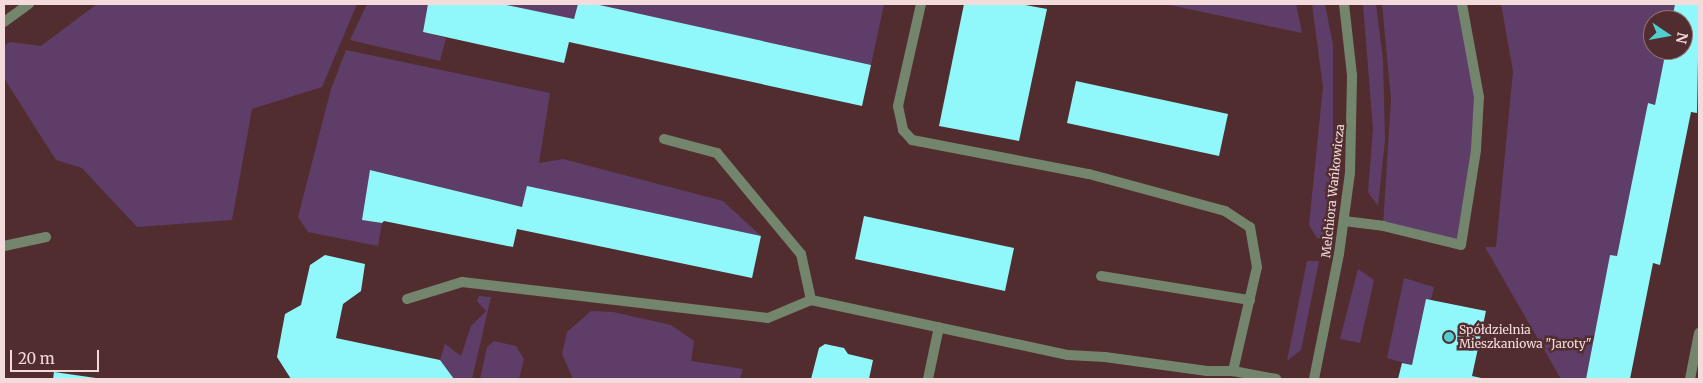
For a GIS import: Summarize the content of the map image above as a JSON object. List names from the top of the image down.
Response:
{
  "streets": {
    "street": ["Melchiora Wańkowicza"]
  },
  "places": ["Spółdzielnia Mieszkaniowa \"Jaroty\""],
  "scale_bar": "20 m",
  "north": "right"
}
